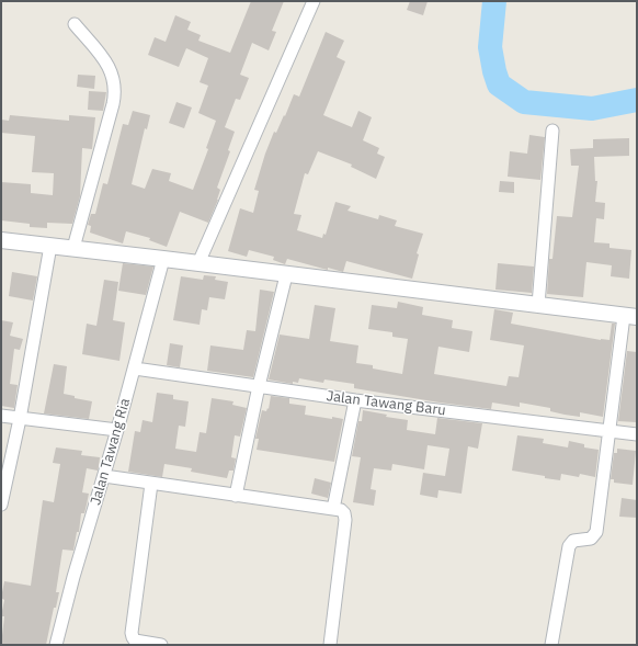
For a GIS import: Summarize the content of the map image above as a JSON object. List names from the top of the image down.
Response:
{
  "streets": {
    "street": ["Jalan Tawang Baru", "Jalan Tawang Ria"]
  },
  "crossings": [
    ["Jalan Tawang Baru", "Jalan Tawang Ria"]
  ]
}
